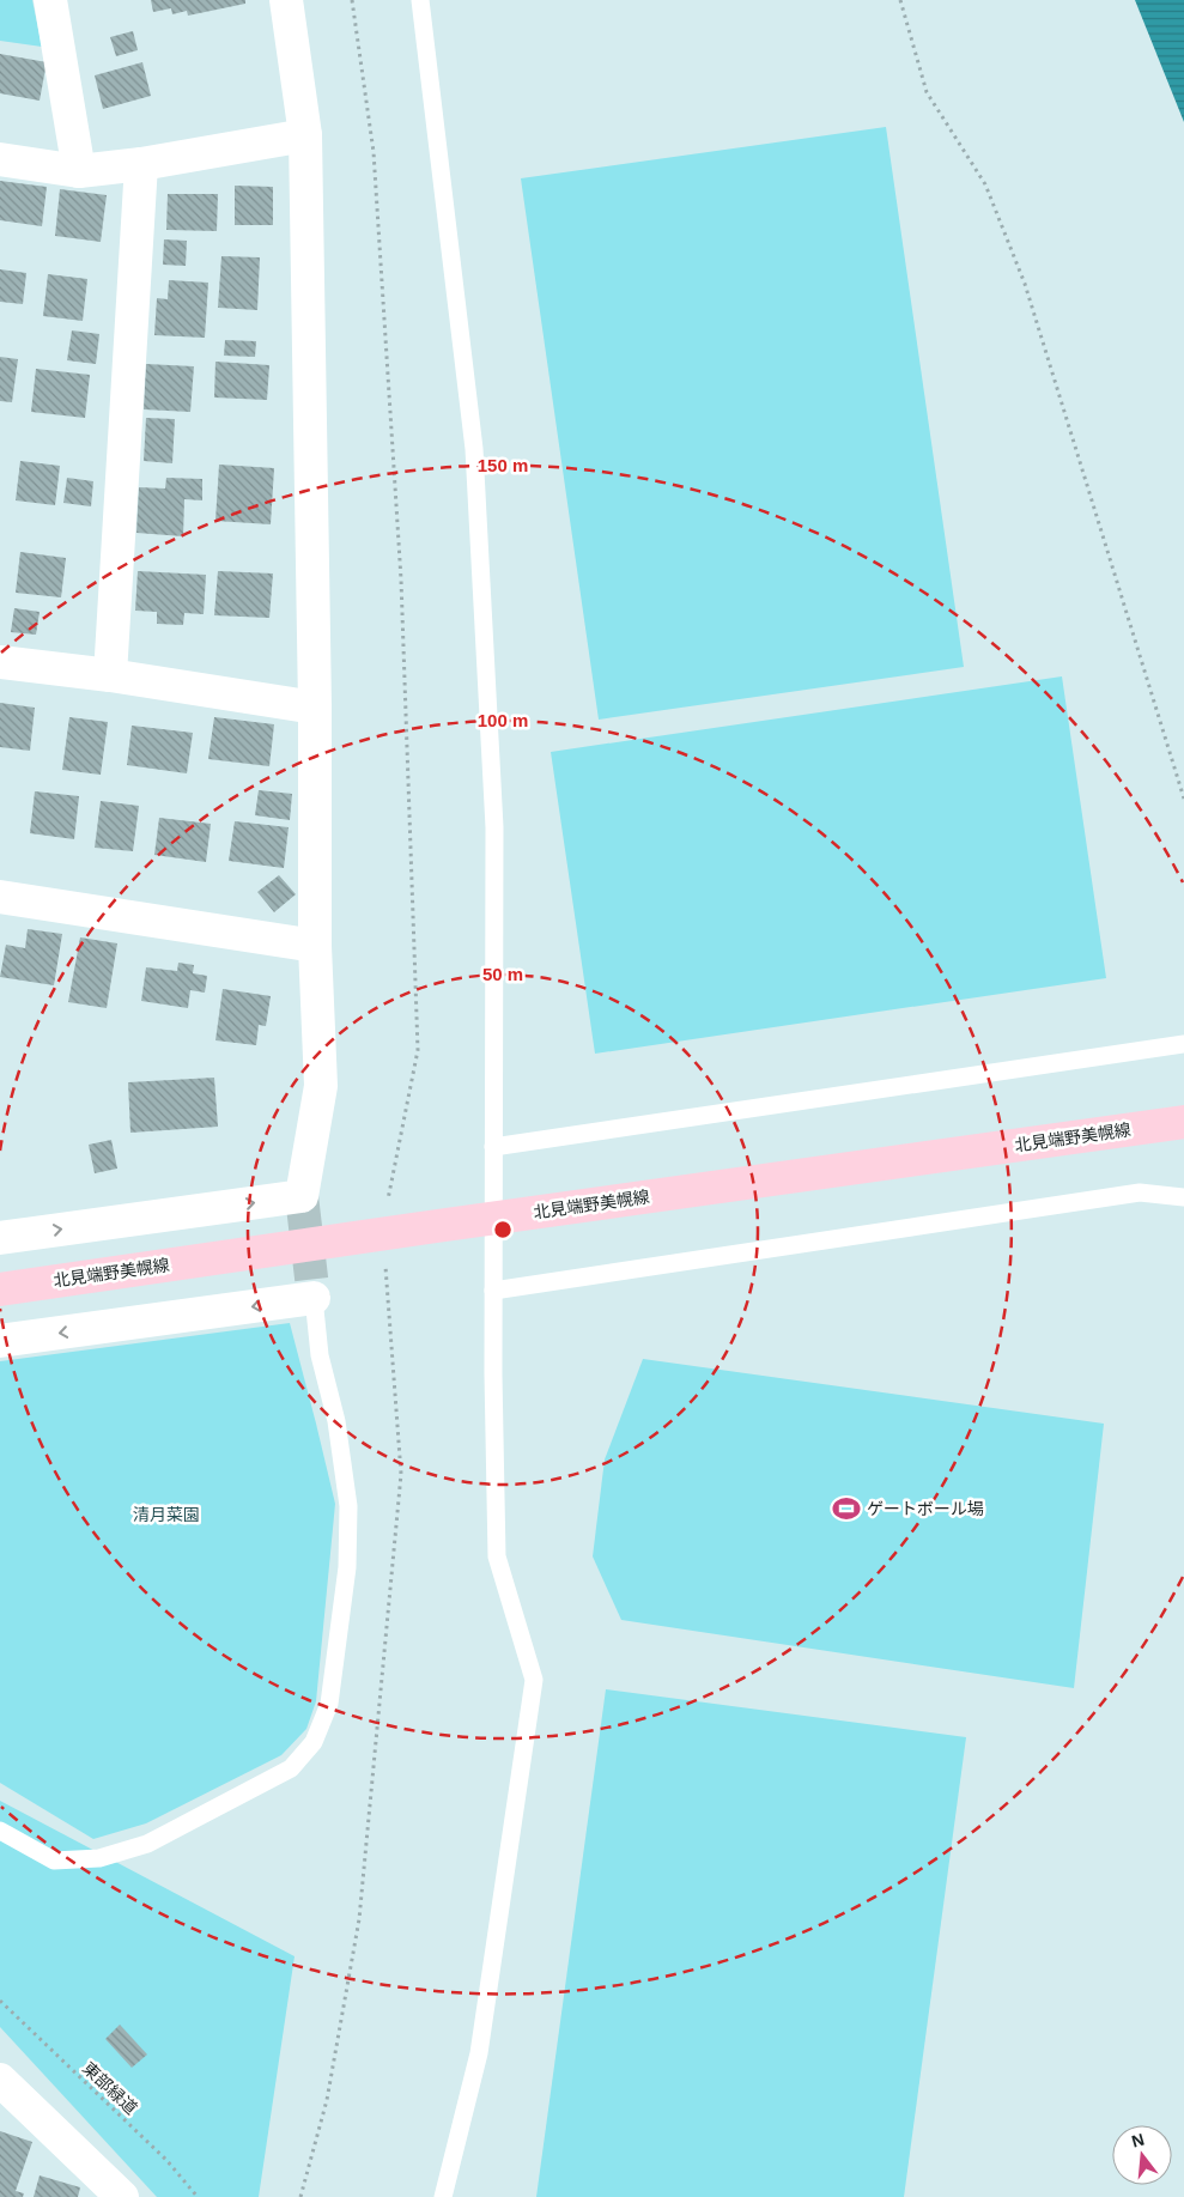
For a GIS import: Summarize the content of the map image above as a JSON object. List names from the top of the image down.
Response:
{
  "streets": {
    "main road": ["北見端野美幌線"],
    "path": ["東部緑道"]
  },
  "parks": ["清月菜園"],
  "places": {
    "sports": ["ゲートボール場"]
  },
  "north": "top",
  "rings": ["150 m", "100 m", "50 m"]
}
